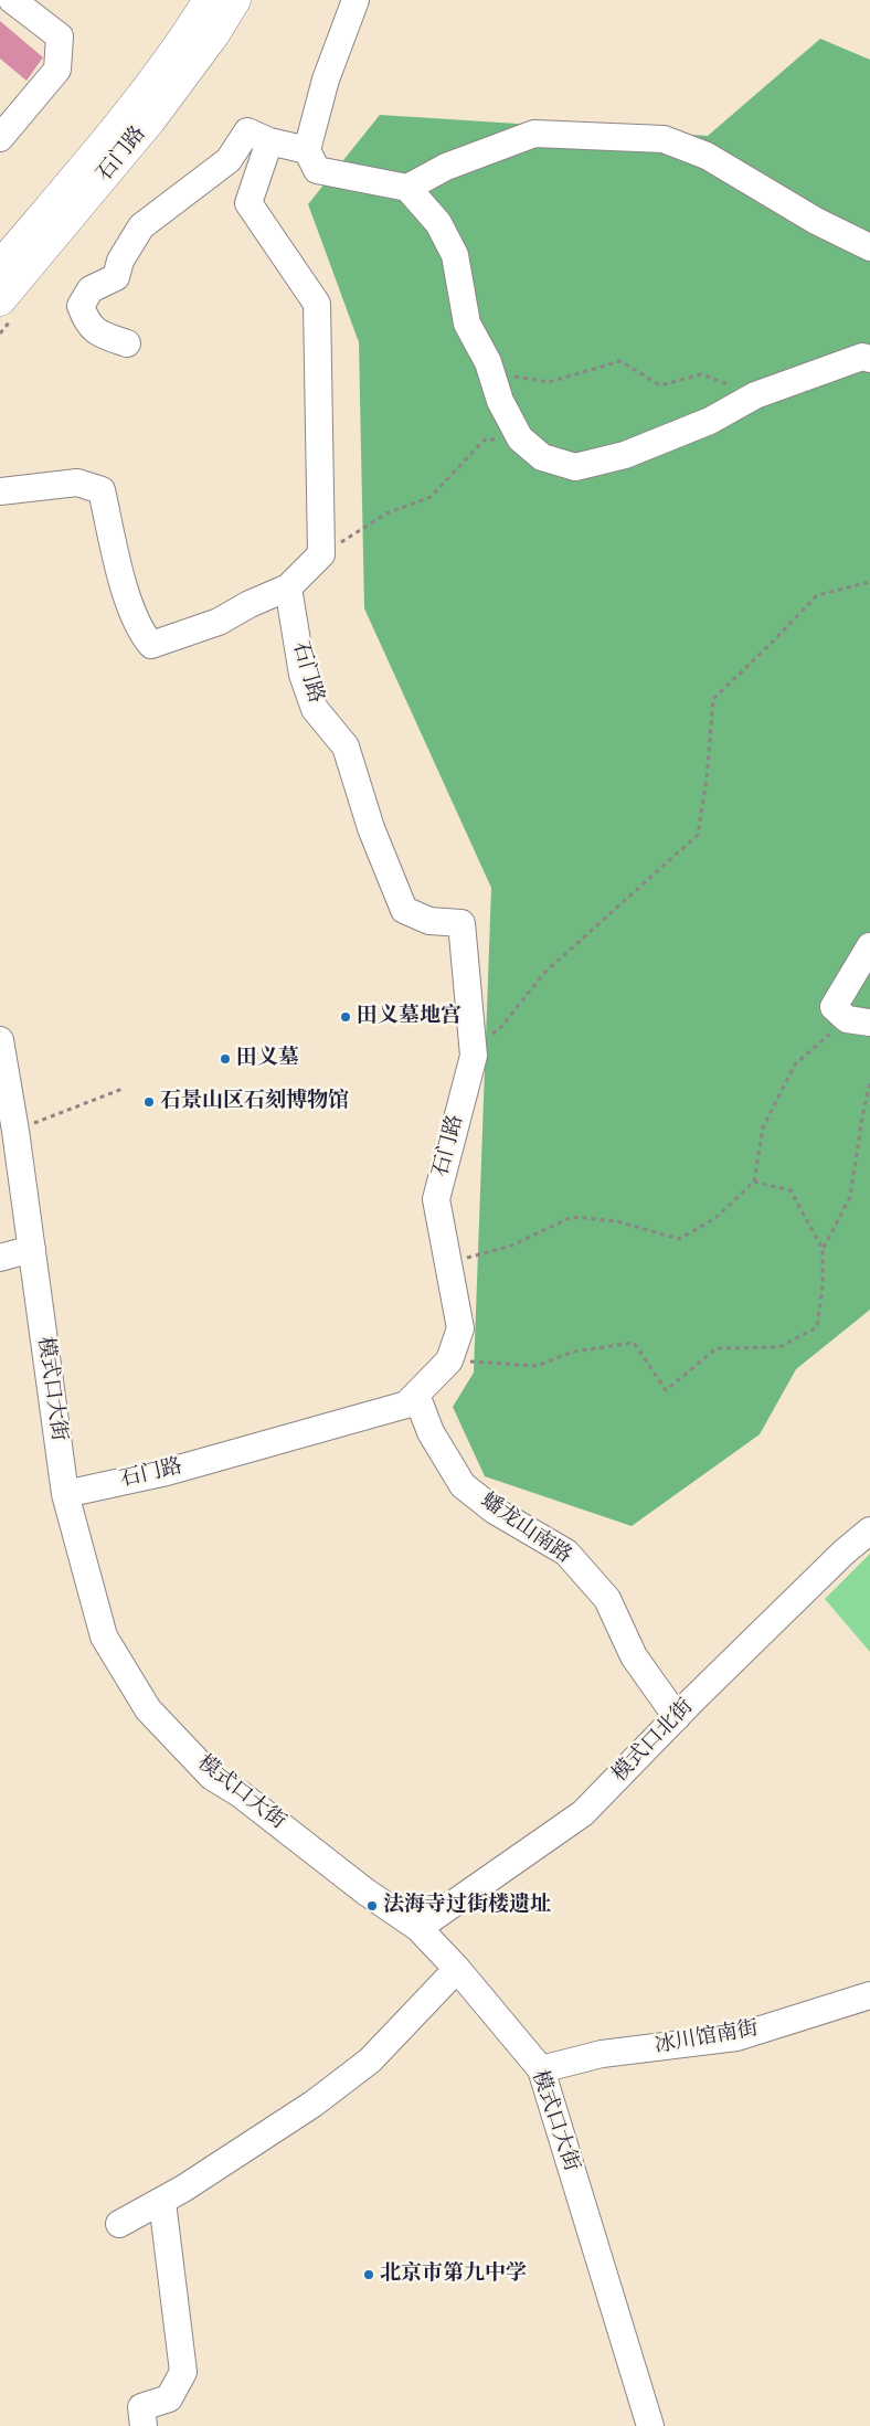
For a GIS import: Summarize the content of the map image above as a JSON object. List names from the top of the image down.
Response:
{
  "streets": {
    "highway": ["石门路"],
    "street": [
      "模式口大街",
      "蟠龙山南路",
      "模式口北街",
      "冰川馆南街"
    ]
  },
  "crossings": [
    ["石门路", "模式口大街"],
    ["石门路", "蟠龙山南路"],
    ["模式口大街", "模式口北街"],
    ["模式口大街", "冰川馆南街"],
    ["蟠龙山南路", "模式口北街"]
  ],
  "places": [
    "田义墓地宫",
    "田义墓",
    "石景山区石刻博物馆",
    "法海寺过街楼遗址",
    "北京市第九中学"
  ]
}
